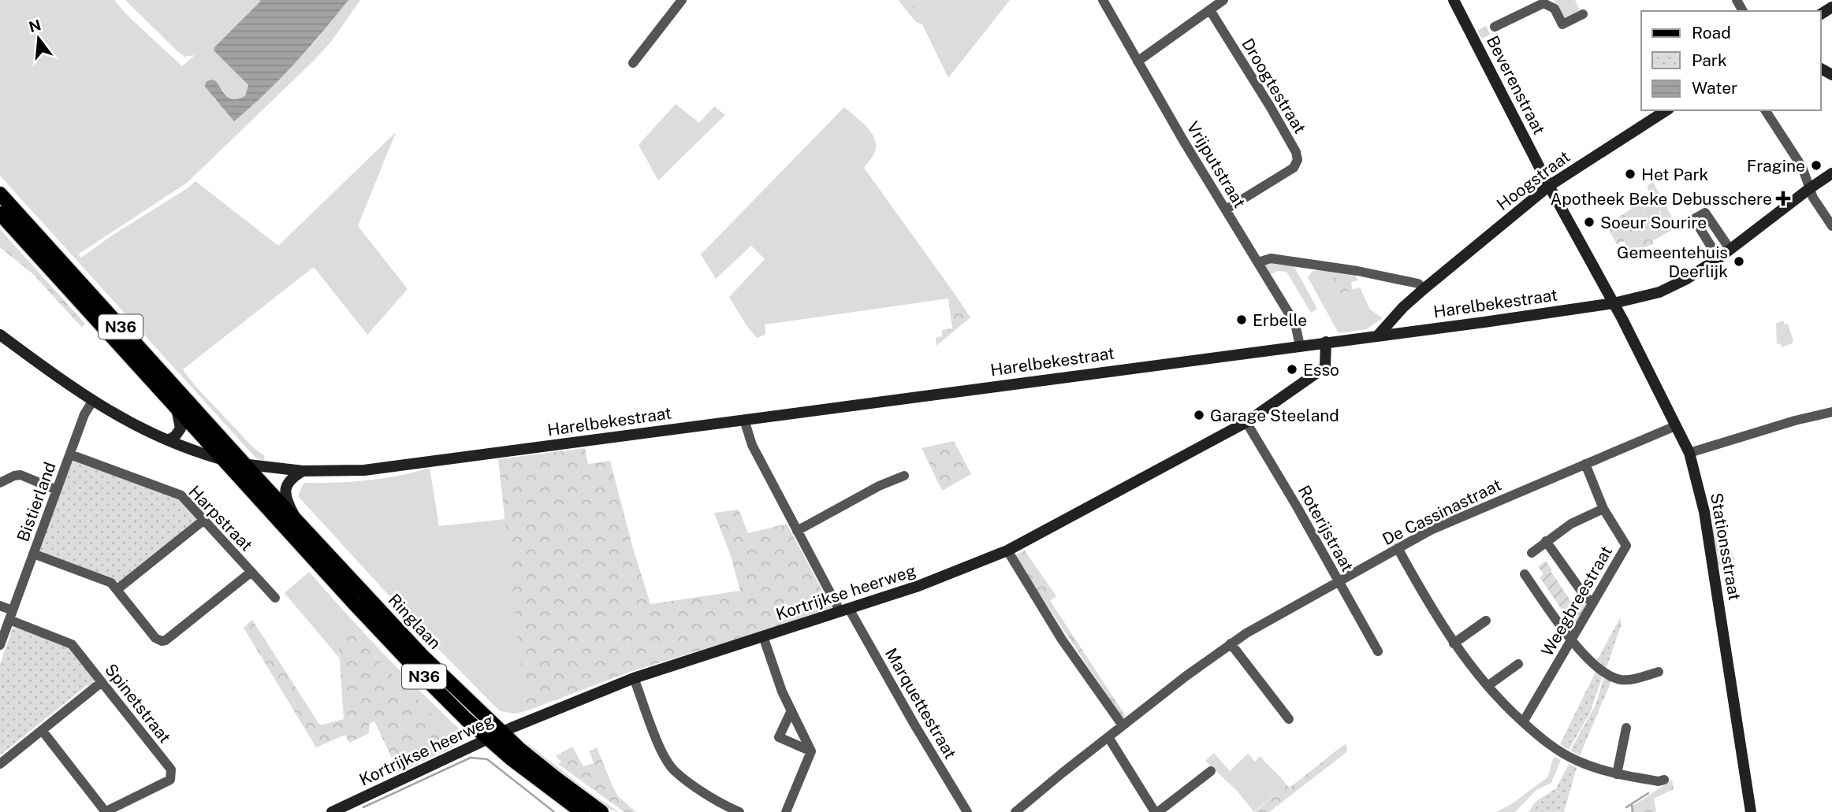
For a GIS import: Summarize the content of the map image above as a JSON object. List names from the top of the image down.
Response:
{
  "streets": {
    "main road": ["N36", "Ringlaan"],
    "street": [
      "Beverenstraat",
      "Droogtestraat",
      "Vrijputstraat",
      "Hoogstraat",
      "Harelbekestraat",
      "Bistierland",
      "De Cassinastraat",
      "Harpstraat",
      "Roterijstraat",
      "Stationsstraat",
      "Kortrijkse heerweg",
      "Weegbreestraat",
      "Spinetstraat",
      "Marquettestraat"
    ]
  },
  "crossings": [
    ["Beverenstraat", "Hoogstraat"],
    ["Beverenstraat", "Harelbekestraat"],
    ["Beverenstraat", "Stationsstraat"],
    ["Droogtestraat", "Vrijputstraat"],
    ["Vrijputstraat", "Harelbekestraat"],
    ["Hoogstraat", "Harelbekestraat"],
    ["Harelbekestraat", "N36"],
    ["Harelbekestraat", "Bistierland"],
    ["Harelbekestraat", "Stationsstraat"],
    ["Harelbekestraat", "Kortrijkse heerweg"],
    ["Harelbekestraat", "Ringlaan"],
    ["Harelbekestraat", "Marquettestraat"],
    ["N36", "Ringlaan"],
    ["Bistierland", "Harpstraat"],
    ["Bistierland", "Spinetstraat"],
    ["De Cassinastraat", "Roterijstraat"],
    ["De Cassinastraat", "Stationsstraat"],
    ["De Cassinastraat", "Weegbreestraat"],
    ["Roterijstraat", "Kortrijkse heerweg"],
    ["Kortrijkse heerweg", "Ringlaan"],
    ["Kortrijkse heerweg", "Marquettestraat"]
  ],
  "places": {
    "other": [
      "Fragine",
      "Het Park",
      "Soeur Sourire",
      "Gemeentehuis Deerlijk",
      "Erbelle",
      "Esso",
      "Garage Steeland"
    ],
    "health": ["Apotheek Beke Debusschere"]
  },
  "legend": ["Road", "Park", "Water"],
  "north": "top"
}
